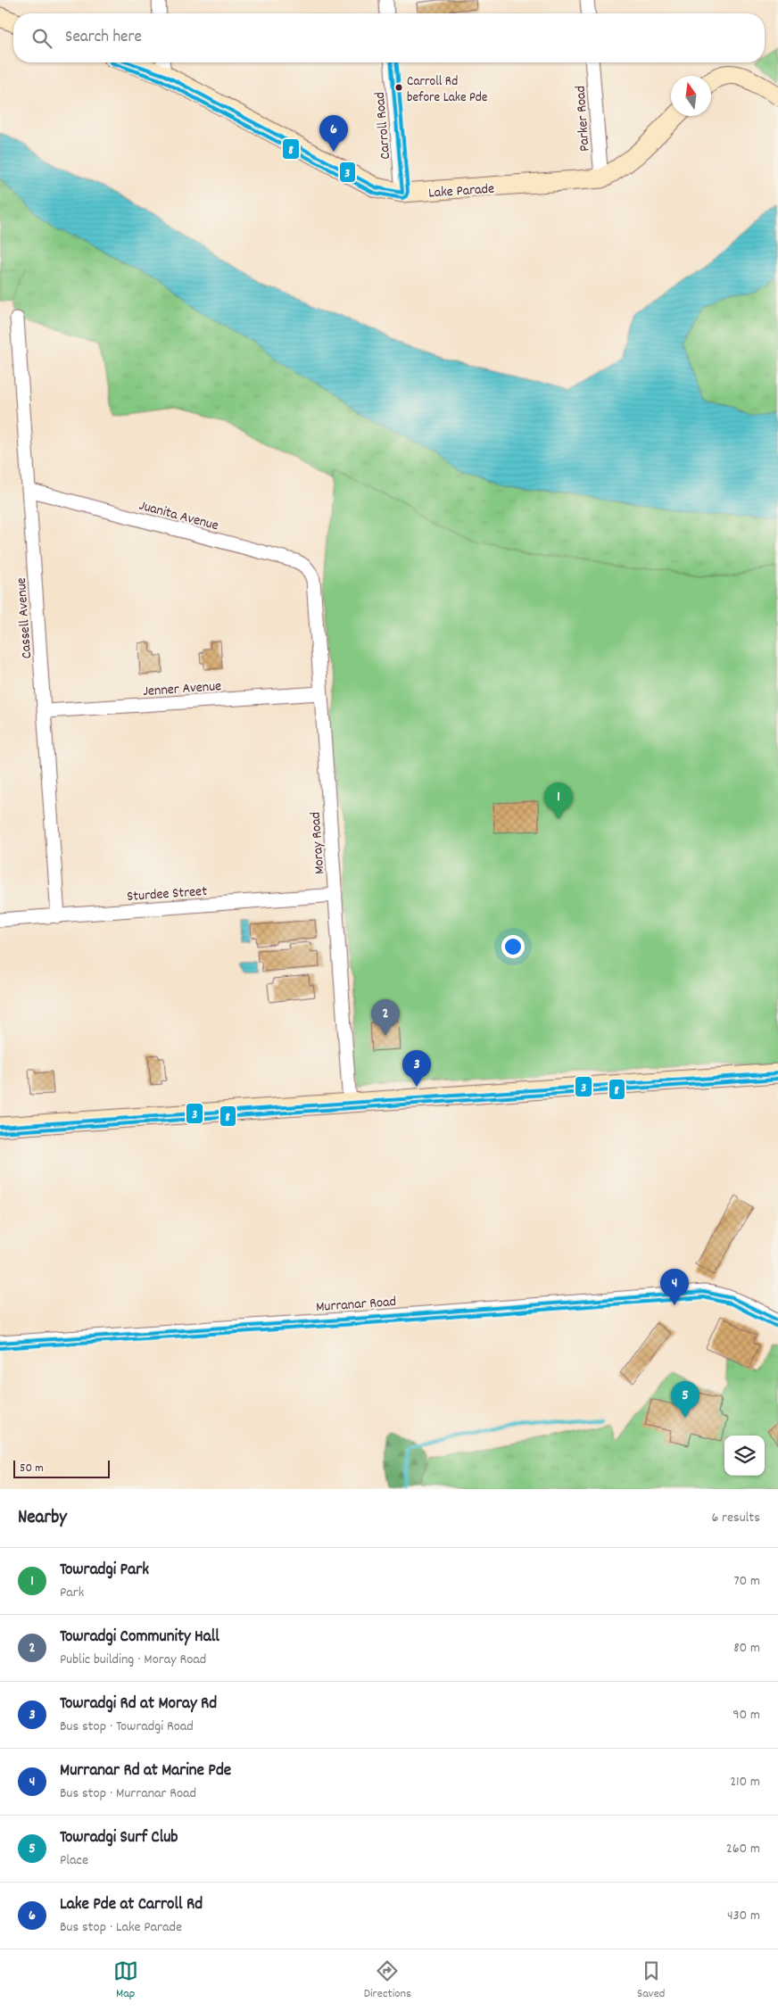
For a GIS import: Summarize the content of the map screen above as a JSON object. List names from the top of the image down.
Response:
{
  "streets": {
    "main road": ["Lake Parade"],
    "street": [
      "Parker Road",
      "Carroll Road",
      "Juanita Avenue",
      "Cassell Avenue",
      "Jenner Avenue",
      "Moray Road",
      "Sturdee Street",
      "Murranar Road"
    ]
  },
  "crossings": [
    ["Parker Road", "Lake Parade"],
    ["Carroll Road", "Lake Parade"],
    ["Juanita Avenue", "Cassell Avenue"],
    ["Juanita Avenue", "Moray Road"],
    ["Cassell Avenue", "Jenner Avenue"],
    ["Cassell Avenue", "Sturdee Street"],
    ["Jenner Avenue", "Moray Road"],
    ["Moray Road", "Sturdee Street"]
  ],
  "places": ["Carroll Rd before Lake Pde"],
  "lines": ["transit line 3", "transit line 8"],
  "scale_bar": "50 m",
  "north": "top",
  "page": {
    "search": "Search here",
    "pins": [
      "6",
      "1",
      "2",
      "3",
      "4",
      "5"
    ],
    "scale": "50 m",
    "heading": ["Nearby", "6 results"],
    "list": [
      {
        "mark": "1",
        "name": "Towradgi Park",
        "note": "Park",
        "value": "70 m"
      },
      {
        "mark": "2",
        "name": "Towradgi Community Hall",
        "note": "Public building · Moray Road",
        "value": "80 m"
      },
      {
        "mark": "3",
        "name": "Towradgi Rd at Moray Rd",
        "note": "Bus stop · Towradgi Road",
        "value": "90 m"
      },
      {
        "mark": "4",
        "name": "Murranar Rd at Marine Pde",
        "note": "Bus stop · Murranar Road",
        "value": "210 m"
      },
      {
        "mark": "5",
        "name": "Towradgi Surf Club",
        "note": "Place",
        "value": "260 m"
      },
      {
        "mark": "6",
        "name": "Lake Pde at Carroll Rd",
        "note": "Bus stop · Lake Parade",
        "value": "430 m"
      }
    ],
    "nav": ["Map", "Directions", "Saved"]
  }
}
